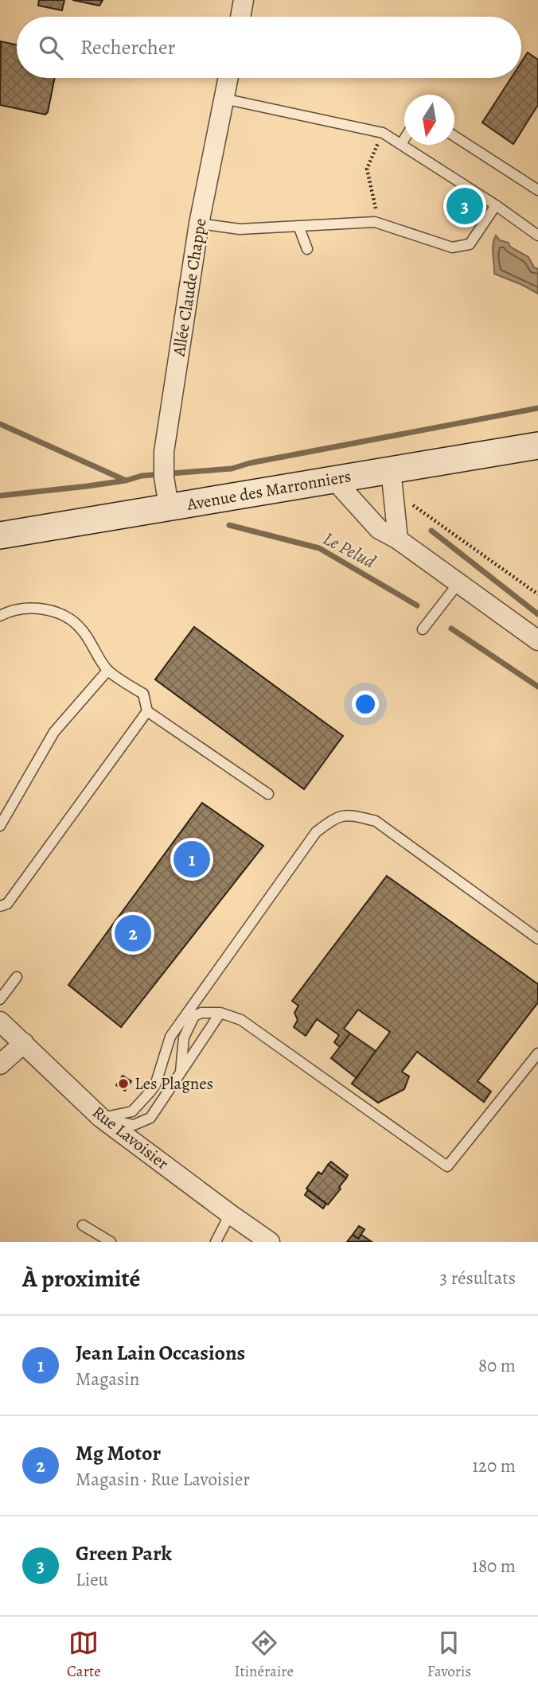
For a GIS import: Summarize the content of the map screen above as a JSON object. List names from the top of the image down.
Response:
{
  "streets": {
    "main road": ["Avenue des Marronniers"],
    "street": ["Allée Claude Chappe", "Rue Lavoisier"]
  },
  "crossings": [
    ["Allée Claude Chappe", "Avenue des Marronniers"]
  ],
  "water": ["Le Pelud"],
  "places": ["Les Plagnes"],
  "north": "bottom",
  "page": {
    "search": "Rechercher",
    "pins": ["3", "1", "2"],
    "heading": ["À proximité", "3 résultats"],
    "list": [
      {
        "mark": "1",
        "name": "Jean Lain Occasions",
        "note": "Magasin",
        "value": "80 m"
      },
      {
        "mark": "2",
        "name": "Mg Motor",
        "note": "Magasin · Rue Lavoisier",
        "value": "120 m"
      },
      {
        "mark": "3",
        "name": "Green Park",
        "note": "Lieu",
        "value": "180 m"
      }
    ],
    "nav": ["Carte", "Itinéraire", "Favoris"]
  }
}
